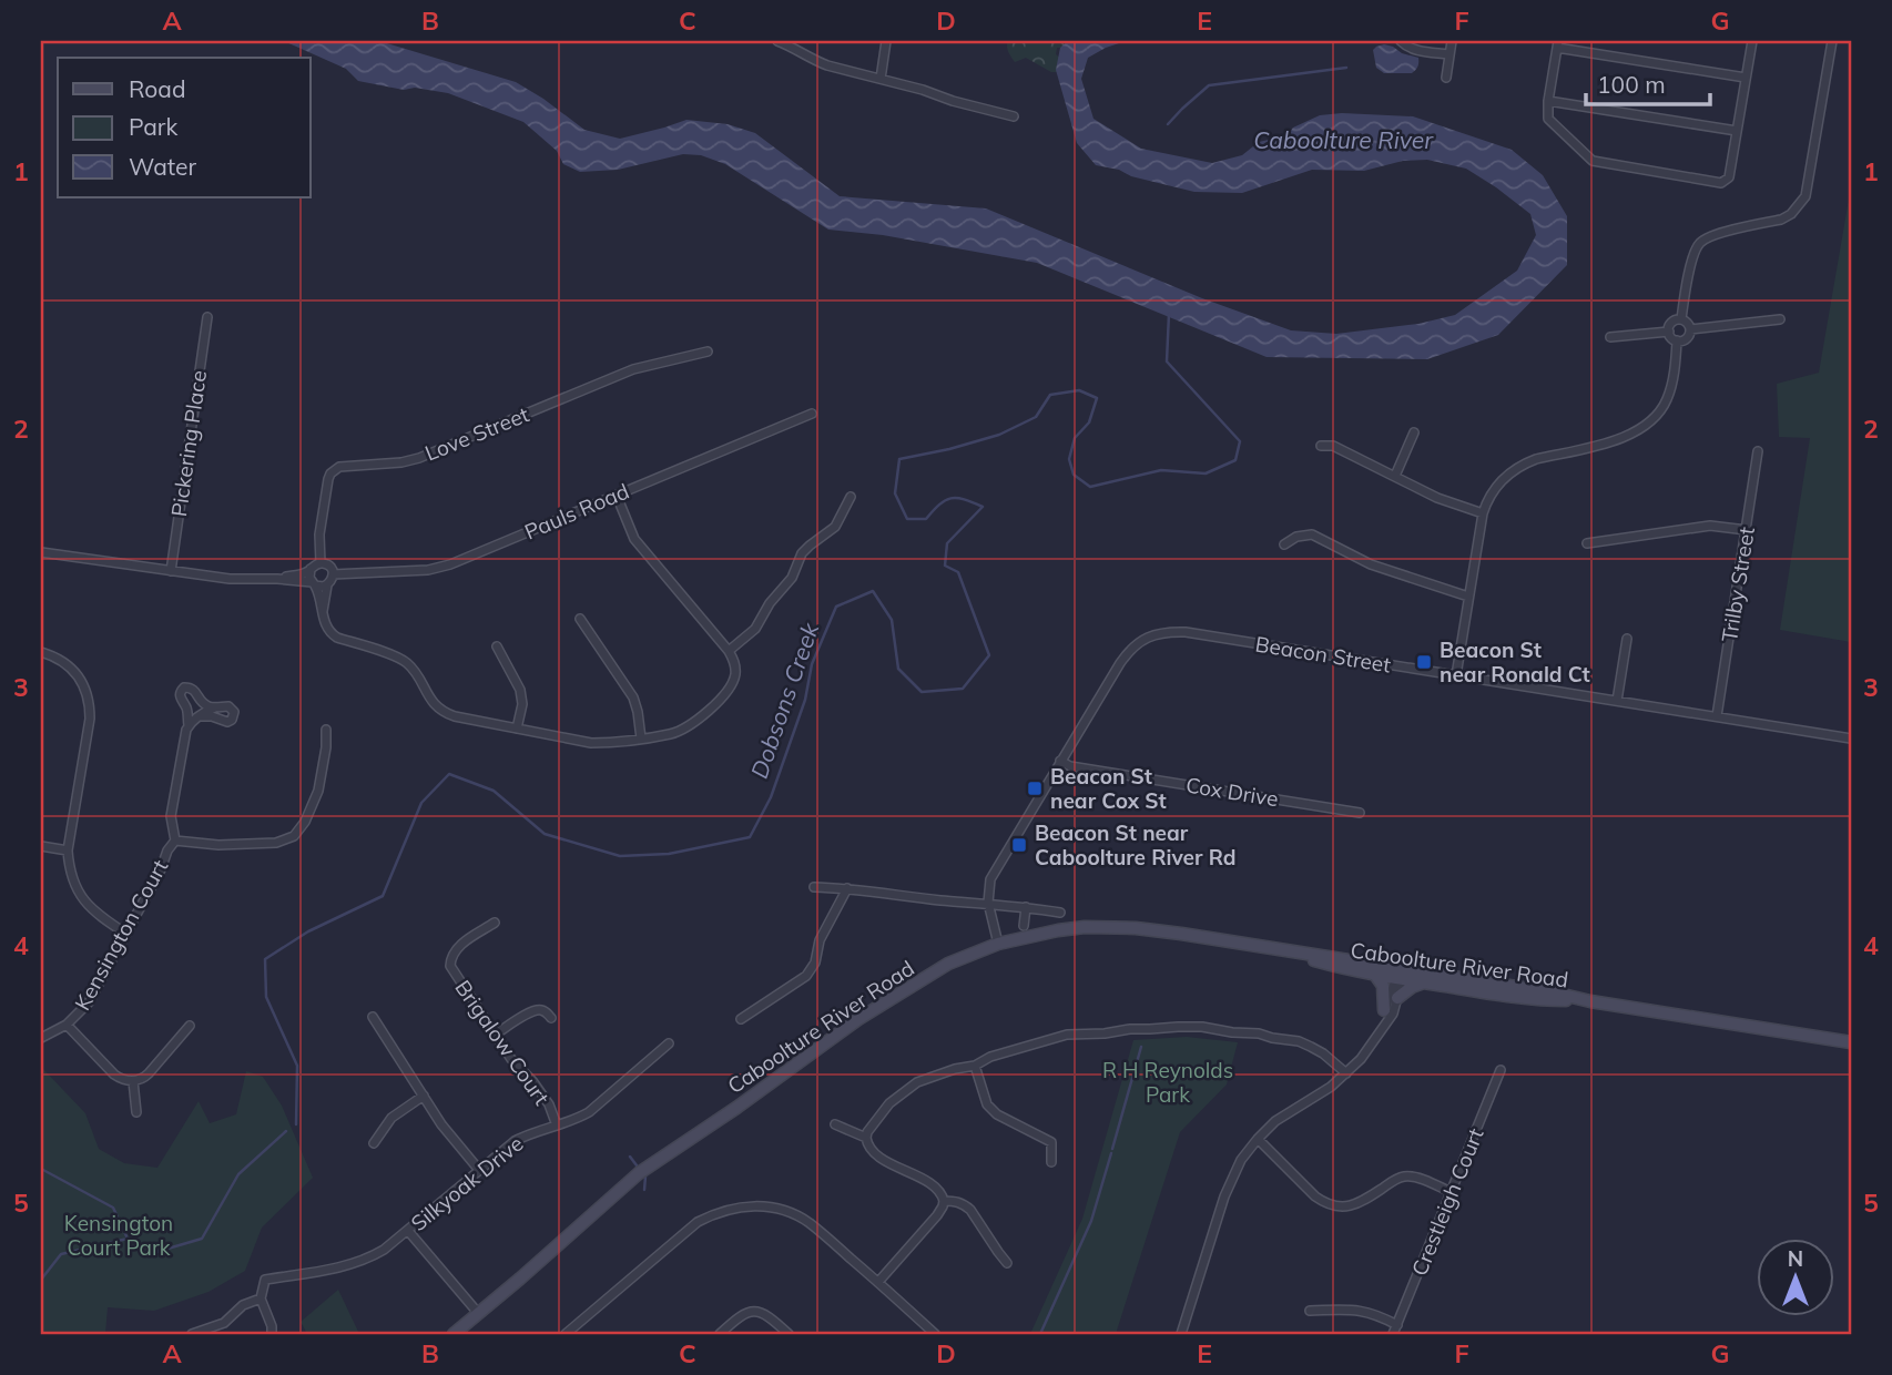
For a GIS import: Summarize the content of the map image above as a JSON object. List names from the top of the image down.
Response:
{
  "streets": {
    "main road": ["Caboolture River Road"],
    "street": [
      "Love Street",
      "Pickering Place",
      "Pauls Road",
      "Trilby Street",
      "Beacon Street",
      "Cox Drive",
      "Kensington Court",
      "Brigalow Court",
      "Silkyoak Drive",
      "Crestleigh Court"
    ]
  },
  "crossings": [
    ["Love Street", "Pauls Road"],
    ["Trilby Street", "Beacon Street"],
    ["Beacon Street", "Cox Drive"],
    ["Beacon Street", "Caboolture River Road"],
    ["Brigalow Court", "Silkyoak Drive"]
  ],
  "water": ["Caboolture River", "Dobsons Creek"],
  "parks": ["R H Reynolds Park", "Kensington Court Park"],
  "places": {
    "transit": ["Beacon St near Ronald Ct", "Beacon St near Cox St", "Beacon St near Caboolture River Rd"]
  },
  "legend": ["Road", "Park", "Water"],
  "scale_bar": "100 m",
  "north": "top",
  "grid": {
    "columns": [
      "A",
      "B",
      "C",
      "D",
      "E",
      "F",
      "G"
    ],
    "rows": [
      "1",
      "2",
      "3",
      "4",
      "5"
    ]
  }
}
